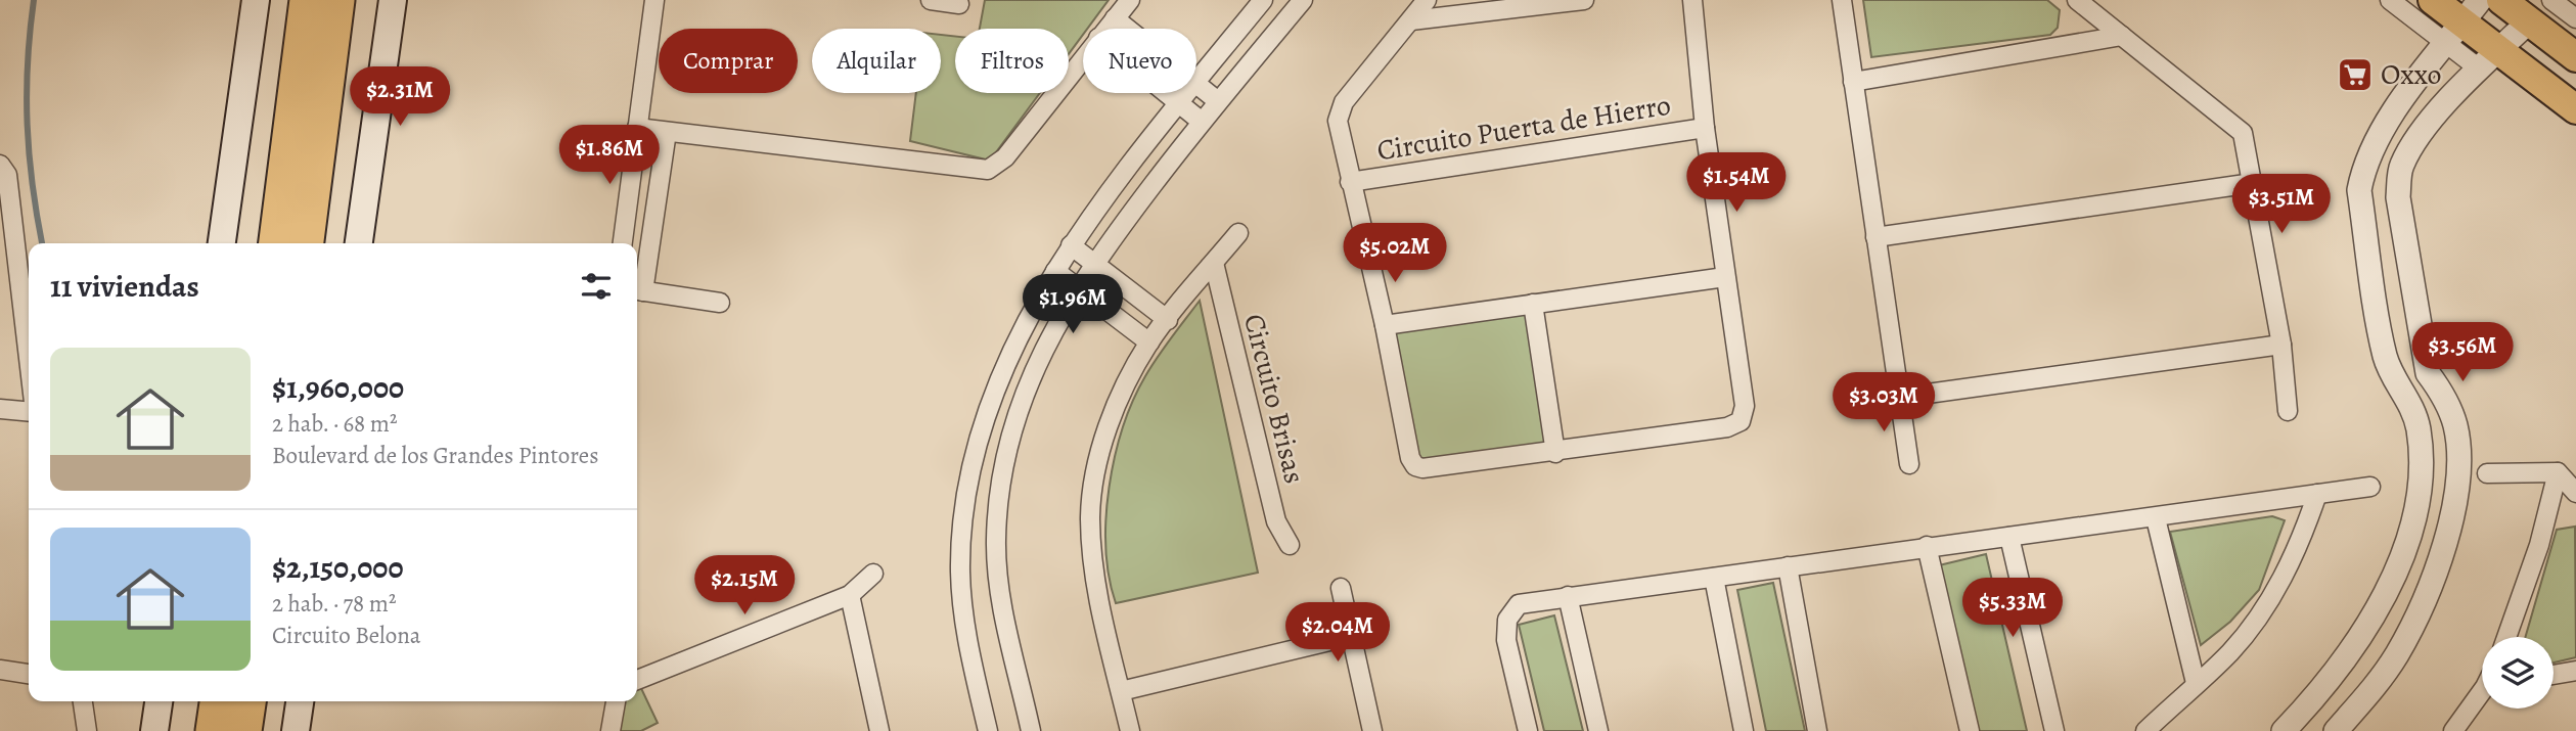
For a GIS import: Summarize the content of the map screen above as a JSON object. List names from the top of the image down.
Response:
{
  "streets": {
    "street": ["Circuito Puerta de Hierro", "Circuito Brisas"]
  },
  "places": {
    "supermarket": ["Oxxo"]
  },
  "page": {
    "chip": [
      "Comprar",
      "Alquilar",
      "Filtros",
      "Nuevo"
    ],
    "price": [
      "$2.31M",
      "$1.86M",
      "$1.54M",
      "$3.51M",
      "$5.02M",
      "$1.96M",
      "$3.56M",
      "$3.03M",
      "$2.15M",
      "$5.33M",
      "$2.04M"
    ],
    "heading": "11 viviendas",
    "list": [
      {
        "name": "$1,960,000",
        "note": "2 hab. · 68 m² · Boulevard de los Grandes Pintores"
      },
      {
        "name": "$2,150,000",
        "note": "2 hab. · 78 m² · Circuito Belona"
      }
    ]
  }
}
